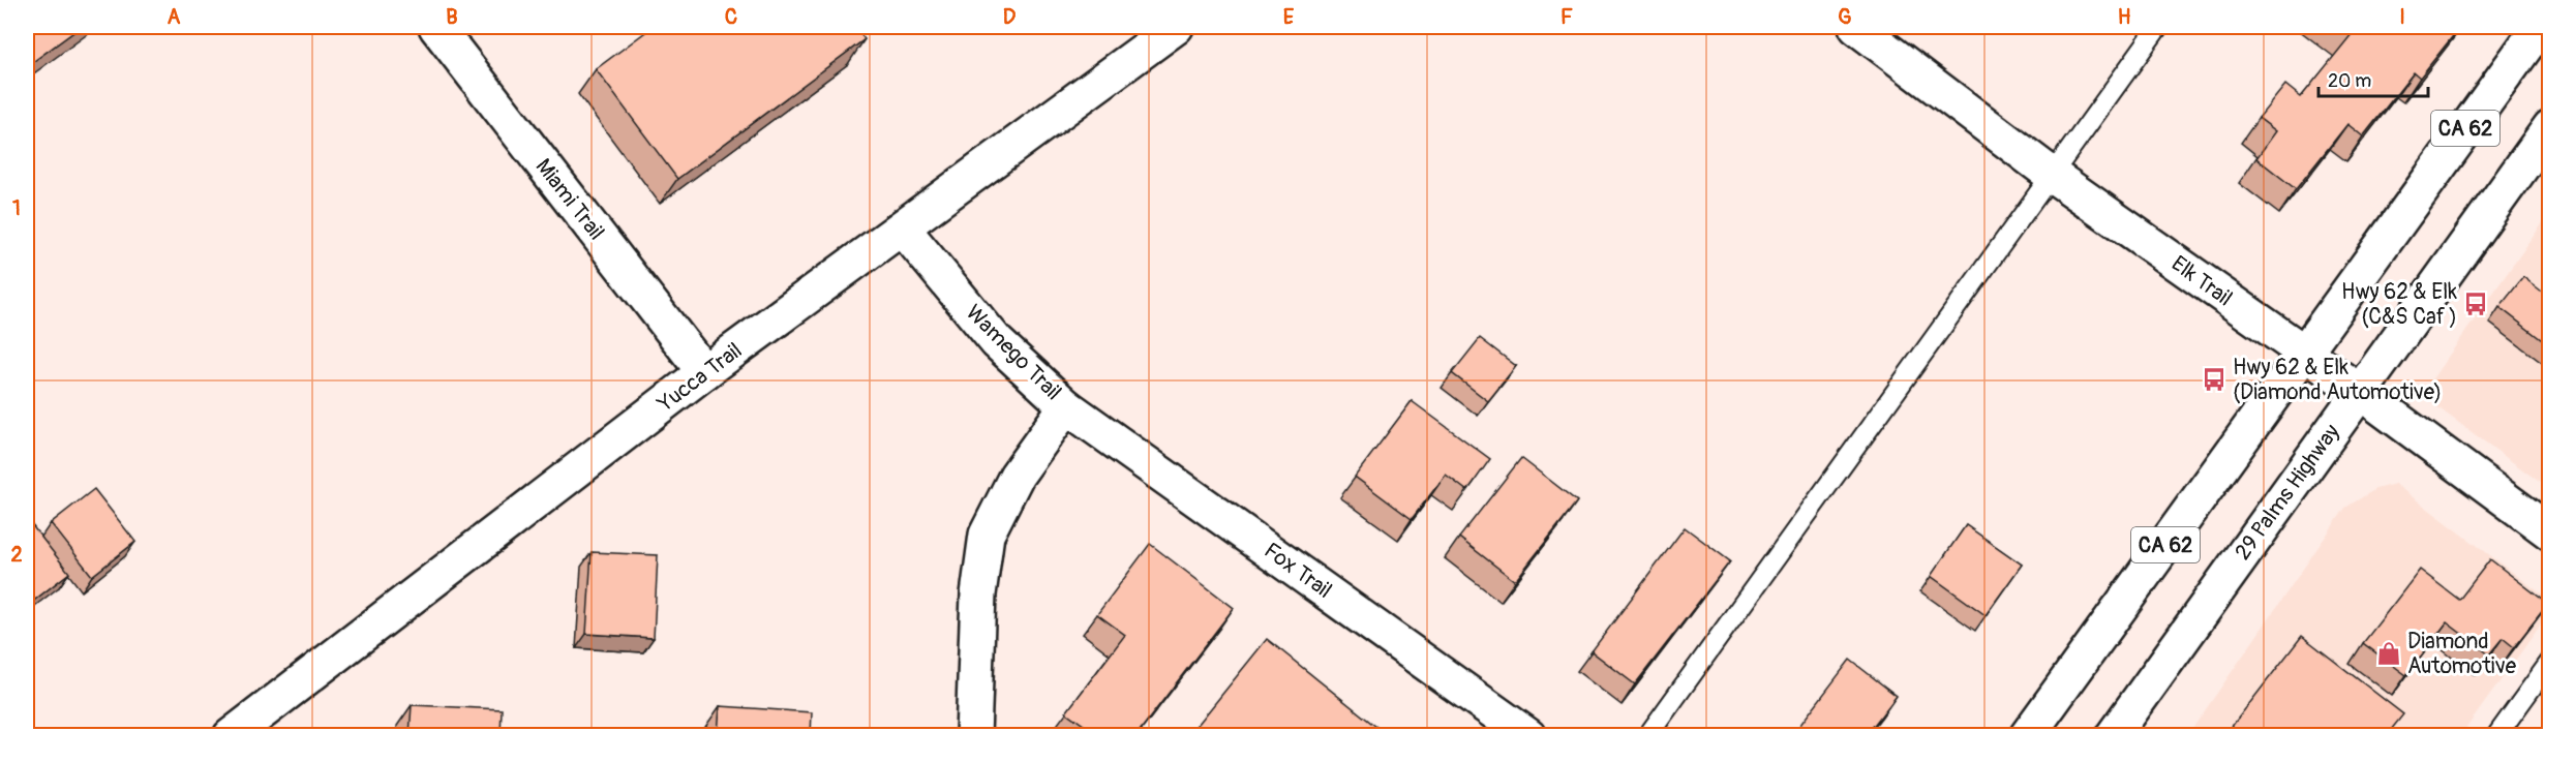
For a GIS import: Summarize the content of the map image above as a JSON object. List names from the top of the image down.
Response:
{
  "streets": {
    "street": [
      "CA 62",
      "Miami Trail",
      "Elk Trail",
      "Wamego Trail",
      "Yucca Trail",
      "29 Palms Highway",
      "Fox Trail"
    ]
  },
  "crossings": [
    ["CA 62", "Elk Trail"],
    ["Miami Trail", "Yucca Trail"],
    ["Elk Trail", "29 Palms Highway"],
    ["Wamego Trail", "Yucca Trail"],
    ["Wamego Trail", "Fox Trail"]
  ],
  "places": {
    "bus stop": ["Hwy 62 & Elk (C&S Caf )", "Hwy 62 & Elk (Diamond Automotive)"],
    "shop": ["Diamond Automotive"]
  },
  "scale_bar": "20 m",
  "grid": {
    "columns": [
      "A",
      "B",
      "C",
      "D",
      "E",
      "F",
      "G",
      "H",
      "I"
    ],
    "rows": ["1", "2"]
  }
}
